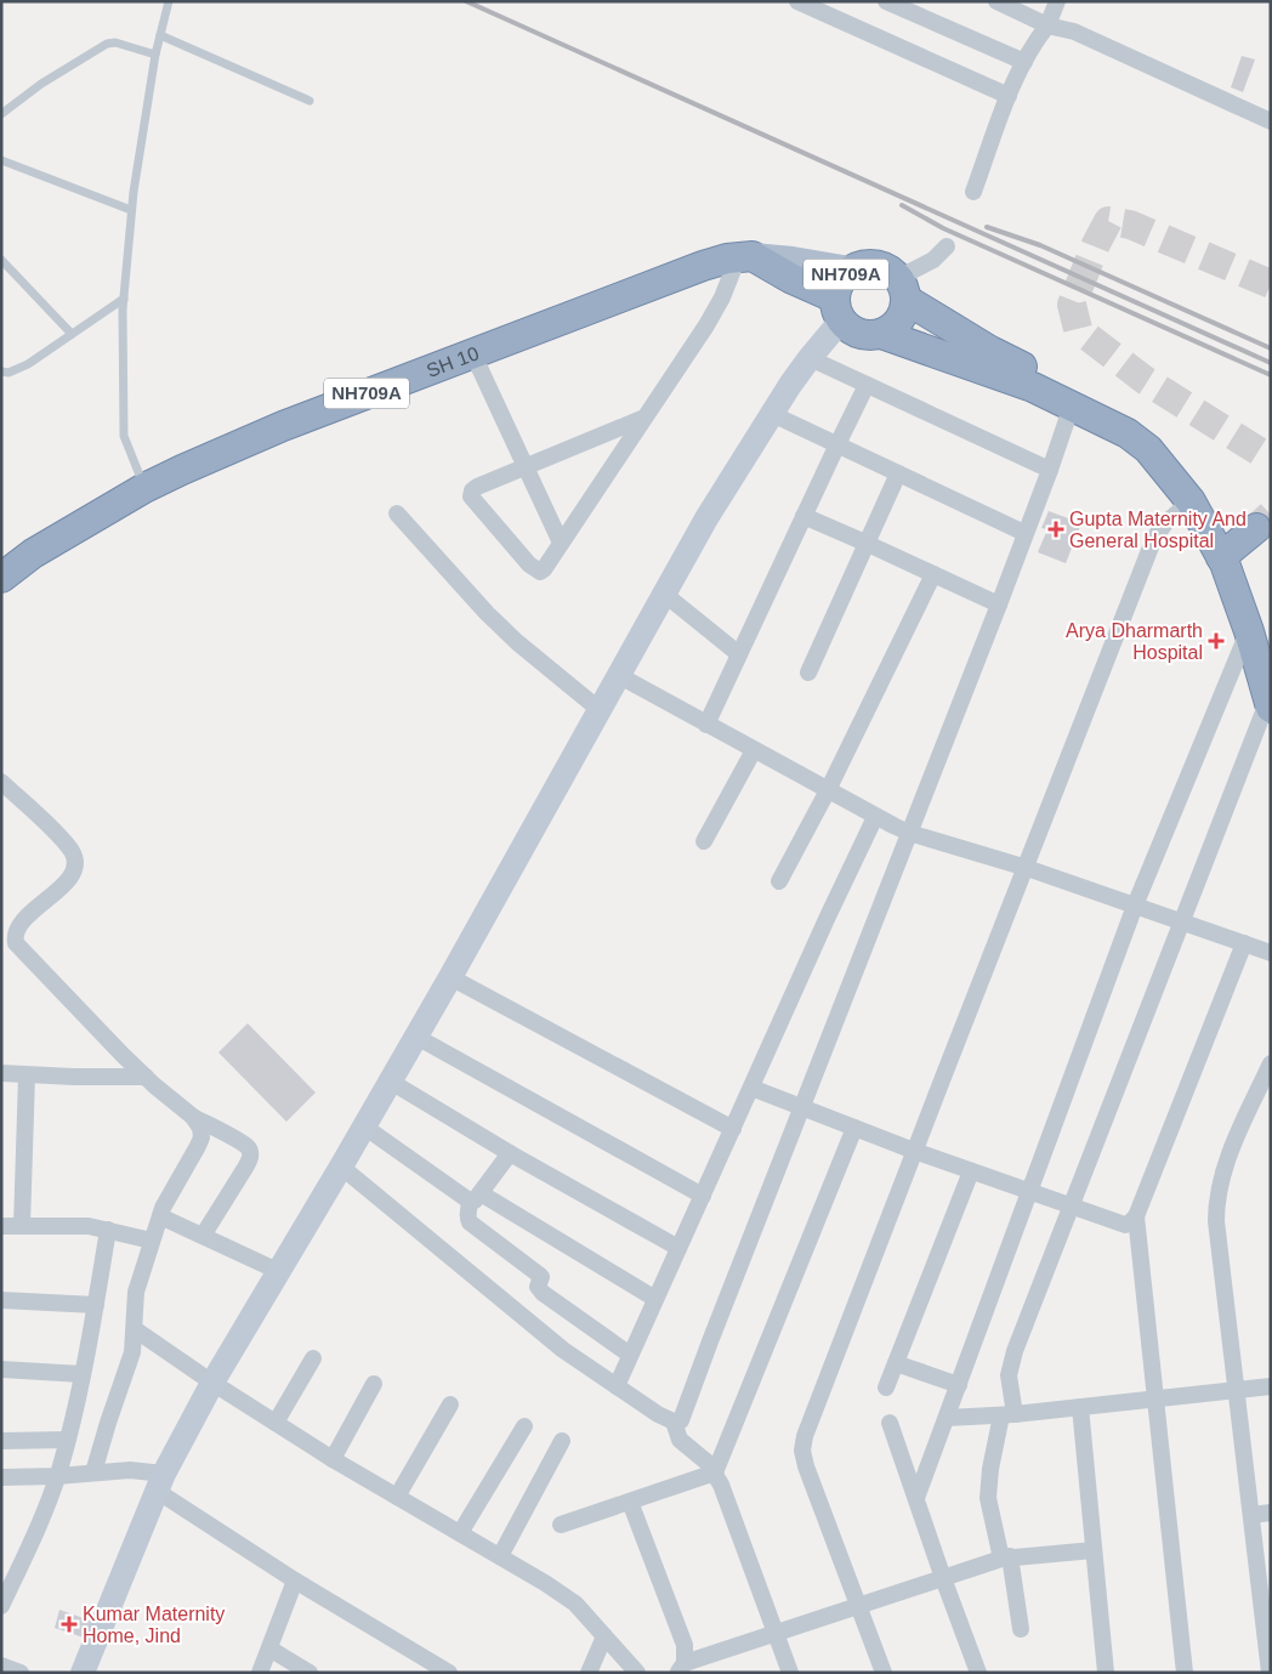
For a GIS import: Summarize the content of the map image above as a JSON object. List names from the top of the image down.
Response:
{
  "streets": {
    "highway": ["NH709A", "SH 10"]
  },
  "crossings": [
    ["NH709A", "SH 10"]
  ],
  "places": {
    "health": ["Gupta Maternity And General Hospital", "Arya Dharmarth Hospital", "Kumar Maternity Home, Jind"]
  }
}
